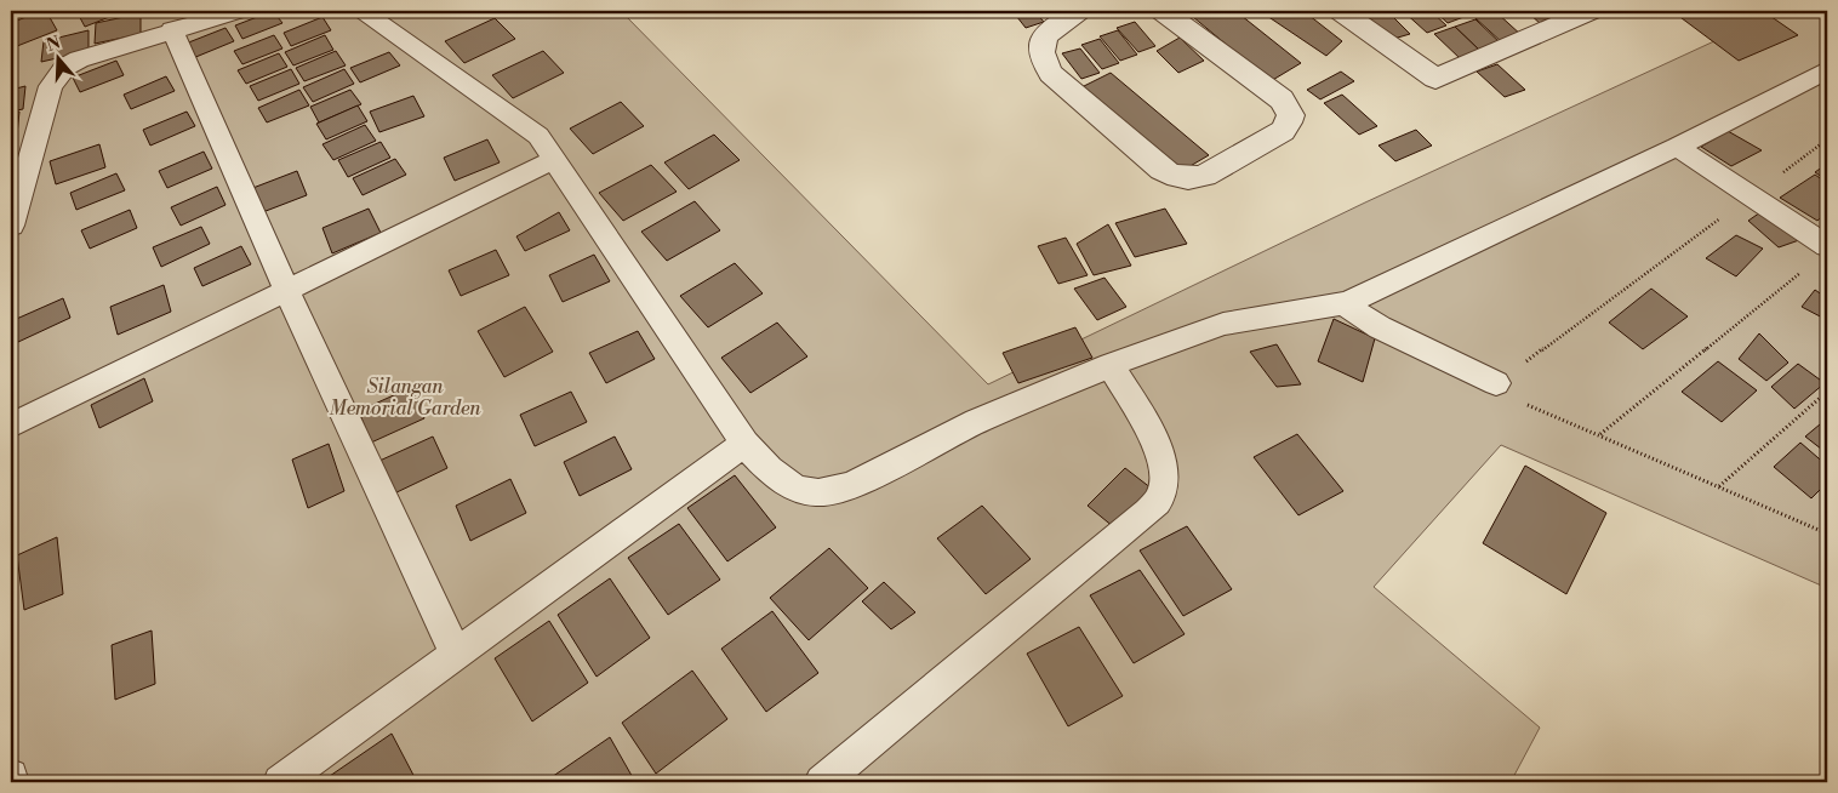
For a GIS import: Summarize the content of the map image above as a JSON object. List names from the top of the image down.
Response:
{
  "parks": ["Silangan Memorial Garden"],
  "north": "top"
}
